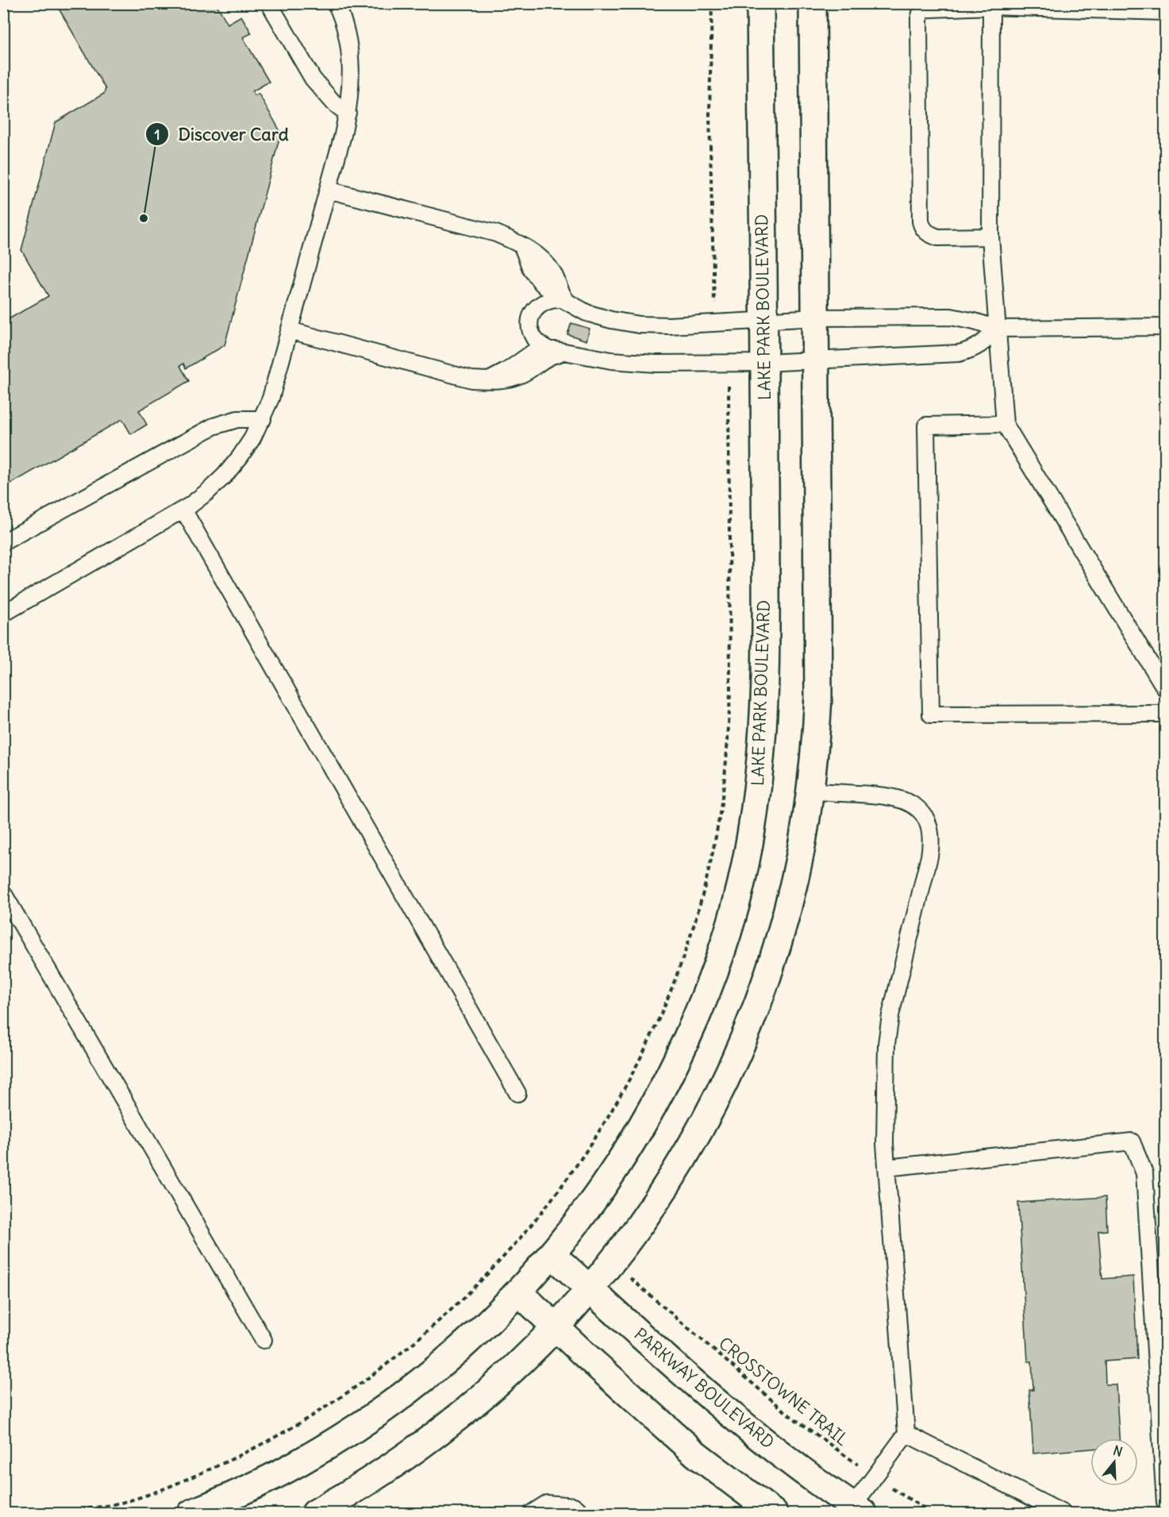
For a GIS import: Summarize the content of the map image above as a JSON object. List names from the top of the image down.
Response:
{
  "streets": {
    "street": ["LAKE PARK BOULEVARD", "PARKWAY BOULEVARD"],
    "path": ["CROSSTOWNE TRAIL"]
  },
  "crossings": [
    ["LAKE PARK BOULEVARD", "PARKWAY BOULEVARD"]
  ],
  "places": ["Discover Card"],
  "north": "top"
}
